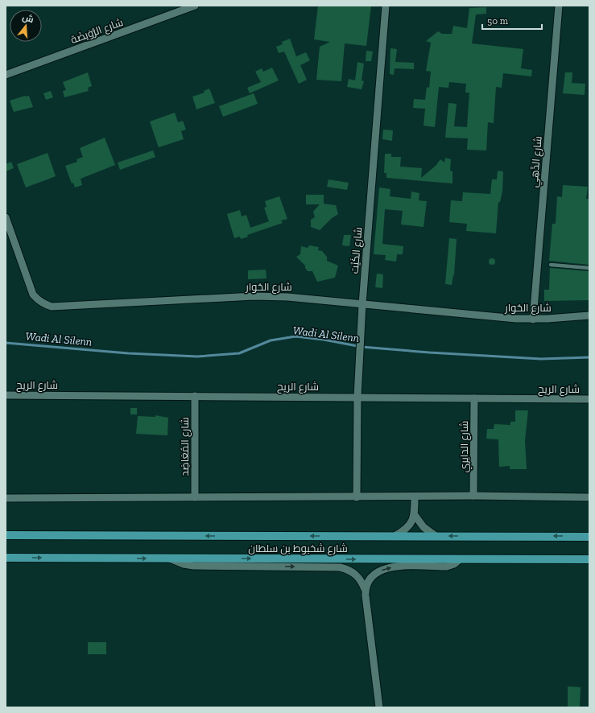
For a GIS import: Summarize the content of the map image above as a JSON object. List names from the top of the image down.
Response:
{
  "streets": {
    "main road": ["شارع شخبوط بن سلطان"],
    "street": [
      "شارع الرُّوَيضَة",
      "شارع الدِّهِي",
      "شارع الكَيْت",
      "شارع الحُوار",
      "شارع الريح",
      "شارع المُعَاضِد",
      "شارع الدايري"
    ]
  },
  "crossings": [
    ["شارع الدِّهِي", "شارع الحُوار"],
    ["شارع الكَيْت", "شارع الحُوار"],
    ["شارع الكَيْت", "شارع الريح"],
    ["شارع الريح", "شارع المُعَاضِد"],
    ["شارع الريح", "شارع الدايري"]
  ],
  "water": ["Wadi Al Silenn"],
  "scale_bar": "50 m",
  "north": "top"
}
